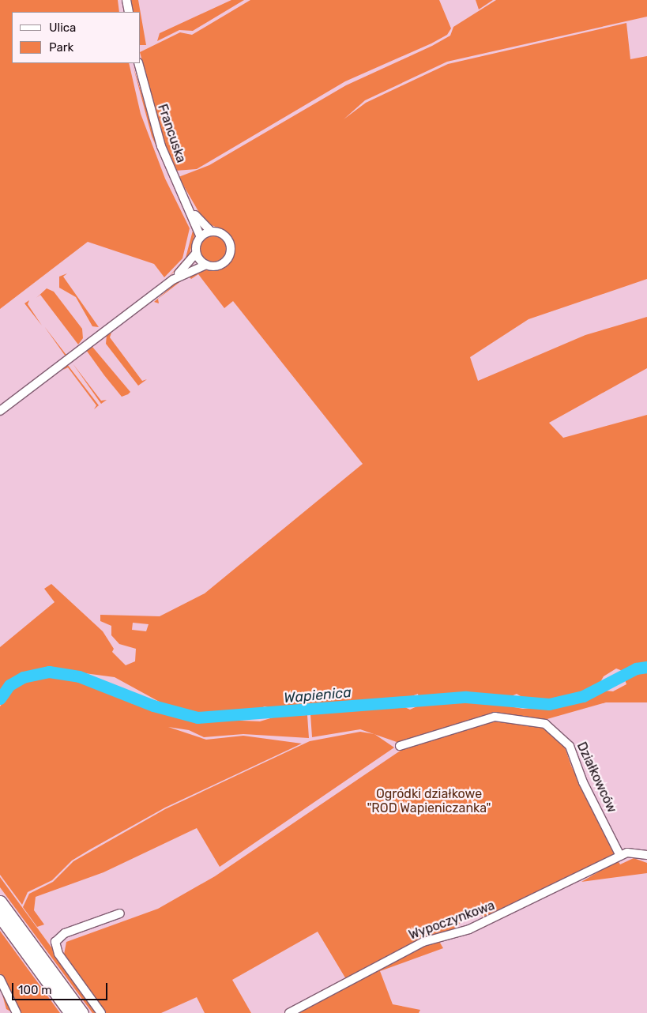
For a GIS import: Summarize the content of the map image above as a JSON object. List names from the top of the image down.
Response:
{
  "streets": {
    "street": ["Francuska", "Działkowców", "Wypoczynkowa"]
  },
  "crossings": [
    ["Działkowców", "Wypoczynkowa"]
  ],
  "water": ["Wapienica"],
  "parks": ["Ogródki działkowe \"ROD Wapieniczanka\""],
  "legend": ["Ulica", "Park"],
  "scale_bar": "100 m"
}
